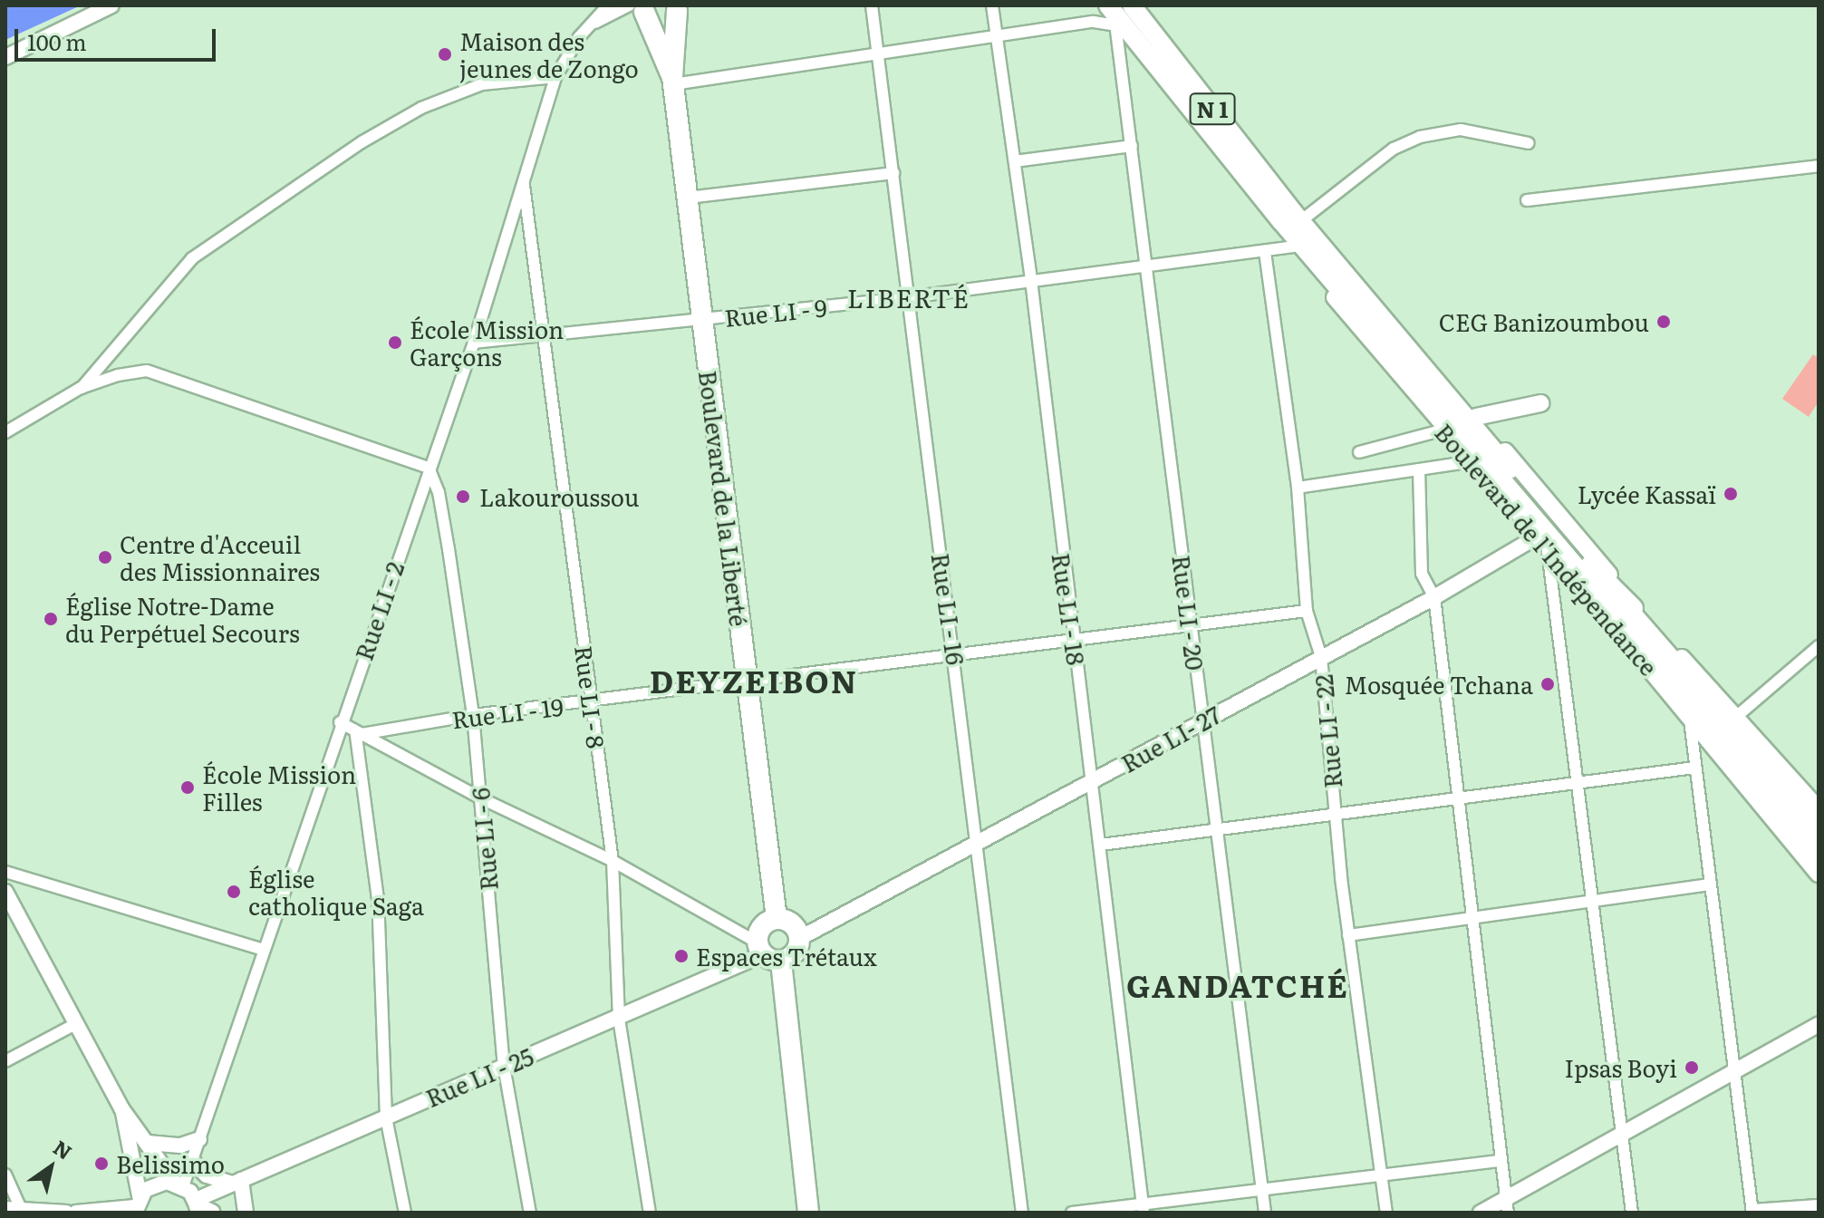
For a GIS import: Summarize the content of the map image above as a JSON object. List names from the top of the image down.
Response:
{
  "streets": {
    "highway": ["Boulevard de la Liberté"],
    "main road": ["N 1", "Boulevard de l'Indépendance"],
    "street": [
      "Rue LI - 9",
      "Rue LI - 16",
      "Rue LI - 18",
      "Rue LI - 2",
      "Rue LI - 20",
      "Rue LI - 8",
      "Rue LI - 19",
      "Rue LI - 22",
      "Rue LI- 27",
      "Rue LI - 6",
      "Rue LI - 25"
    ]
  },
  "crossings": [
    ["Rue LI - 9", "Boulevard de la Liberté"],
    ["Rue LI - 9", "Boulevard de l'Indépendance"],
    ["Rue LI - 9", "Rue LI - 16"],
    ["Rue LI - 9", "Rue LI - 18"],
    ["Rue LI - 9", "Rue LI - 2"],
    ["Rue LI - 9", "Rue LI - 20"],
    ["Rue LI - 9", "Rue LI - 8"],
    ["Rue LI - 9", "Rue LI - 22"],
    ["Boulevard de la Liberté", "Rue LI - 19"],
    ["Boulevard de la Liberté", "Rue LI- 27"],
    ["Boulevard de la Liberté", "Rue LI - 25"],
    ["Boulevard de l'Indépendance", "Rue LI - 20"],
    ["Boulevard de l'Indépendance", "Rue LI- 27"],
    ["Rue LI - 16", "Rue LI - 19"],
    ["Rue LI - 16", "Rue LI- 27"],
    ["Rue LI - 18", "Rue LI - 19"],
    ["Rue LI - 18", "Rue LI- 27"],
    ["Rue LI - 2", "Rue LI - 8"],
    ["Rue LI - 2", "Rue LI - 6"],
    ["Rue LI - 20", "Rue LI - 19"],
    ["Rue LI - 20", "Rue LI- 27"],
    ["Rue LI - 8", "Rue LI - 19"],
    ["Rue LI - 8", "Rue LI - 25"],
    ["Rue LI - 19", "Rue LI - 22"],
    ["Rue LI - 19", "Rue LI - 6"],
    ["Rue LI - 22", "Rue LI- 27"],
    ["Rue LI- 27", "Rue LI - 25"],
    ["Rue LI - 6", "Rue LI - 25"]
  ],
  "districts": ["LIBERTÉ", "DEYZEIBON", "GANDATCHÉ"],
  "places": [
    "Maison des jeunes de Zongo",
    "CEG Banizoumbou",
    "École Mission Garçons",
    "Lycée Kassaï",
    "Lakouroussou",
    "Centre d'Acceuil des Missionnaires",
    "Église Notre-Dame du Perpétuel Secours",
    "Mosquée Tchana",
    "École Mission Filles",
    "Église catholique Saga",
    "Espaces Trétaux",
    "Ipsas Boyi",
    "Belissimo"
  ],
  "scale_bar": "100 m",
  "north": "top right"
}
